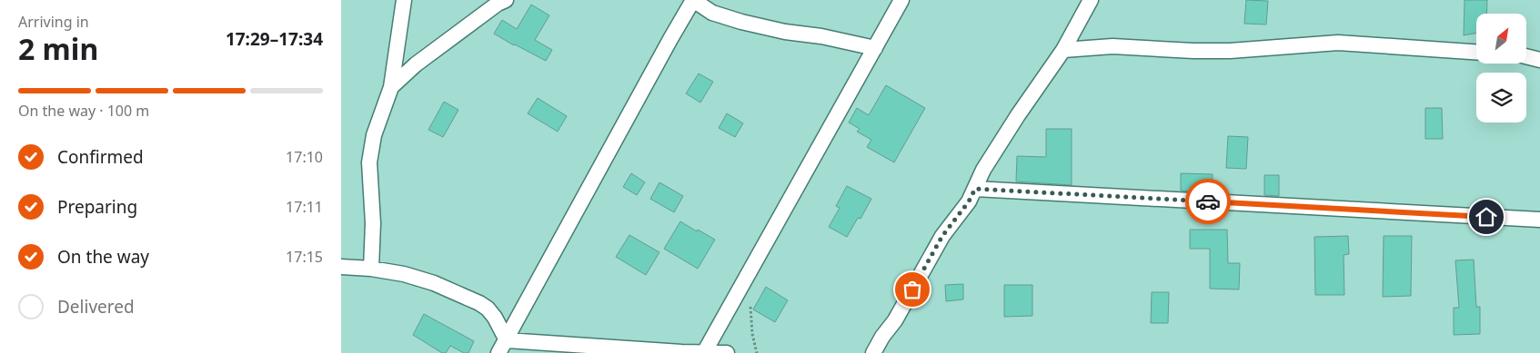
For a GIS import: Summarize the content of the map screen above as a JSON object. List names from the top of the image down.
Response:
{
  "north": "top right",
  "page": {
    "heading": ["2 min", "Arriving in", "17:29–17:34"],
    "bar": "On the way · 100 m",
    "list": [
      ["Confirmed", "17:10"],
      ["Preparing", "17:11"],
      ["On the way", "17:15"],
      "Delivered"
    ]
  }
}
